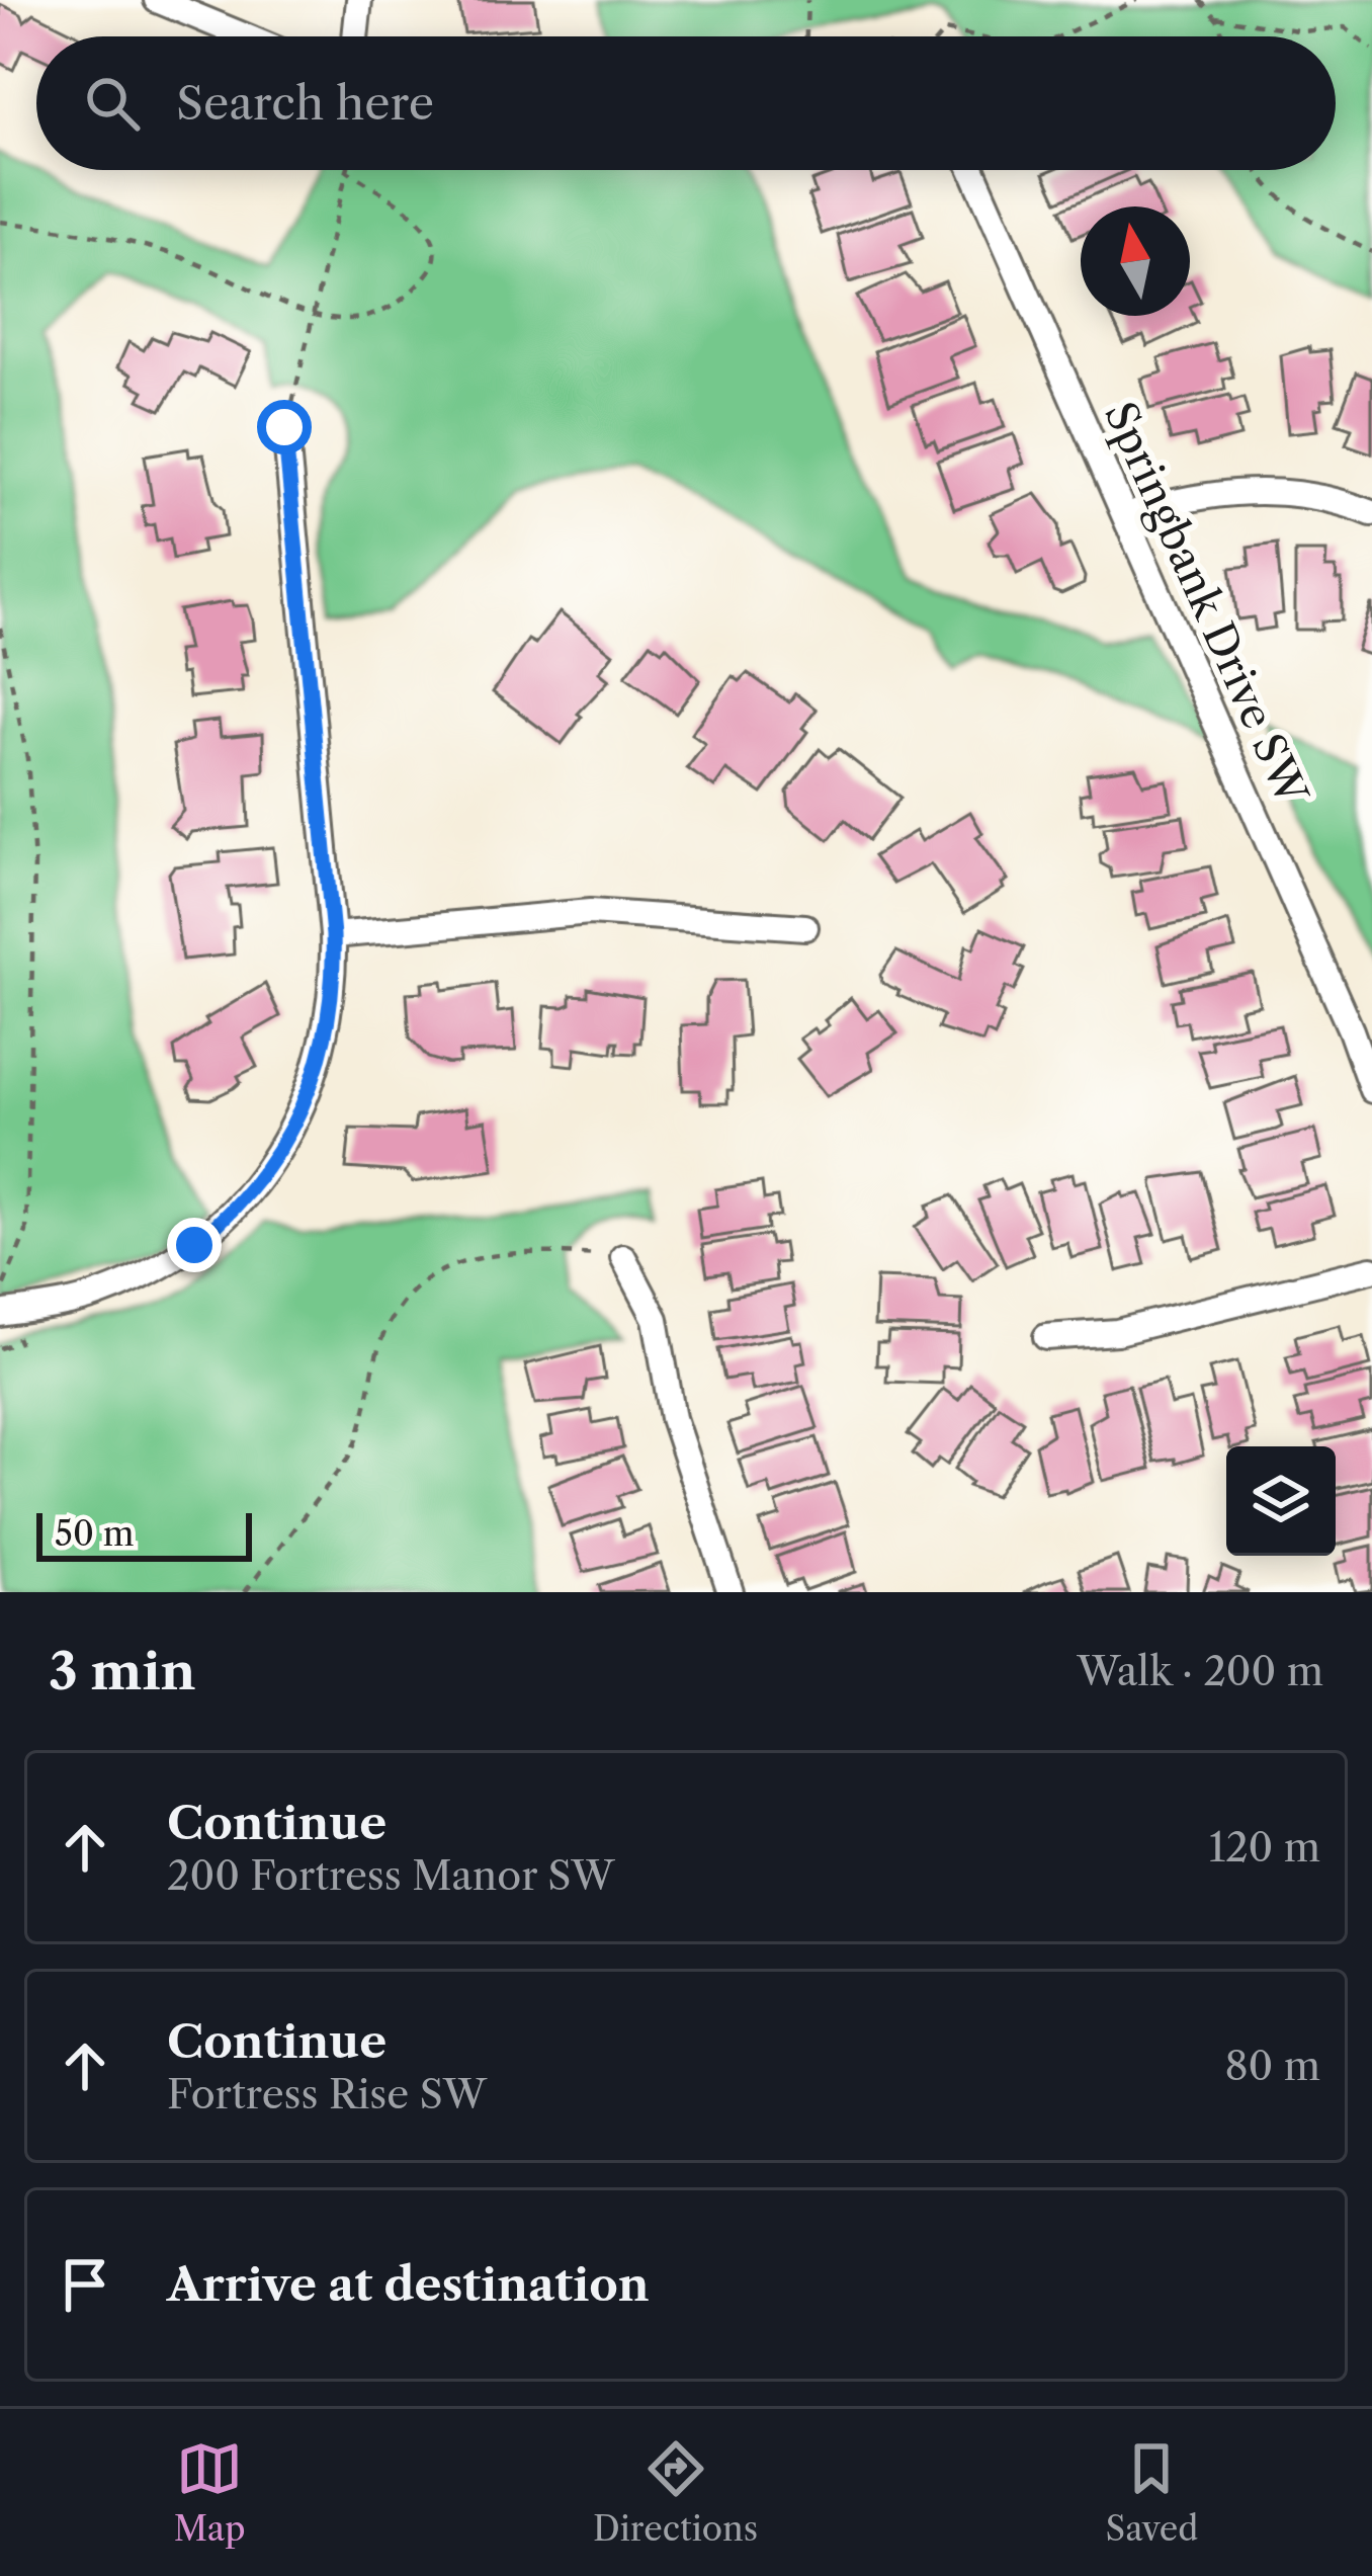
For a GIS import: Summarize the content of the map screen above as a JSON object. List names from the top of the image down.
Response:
{
  "streets": {
    "street": ["Springbank Drive SW"]
  },
  "scale_bar": "50 m",
  "north": "top",
  "page": {
    "search": "Search here",
    "scale": "50 m",
    "heading": ["3 min", "Walk · 200 m"],
    "list": [
      ["Continue", "200 Fortress Manor SW", "120 m"],
      ["Continue", "Fortress Rise SW", "80 m"],
      "Arrive at destination"
    ],
    "nav": ["Map", "Directions", "Saved"]
  }
}
